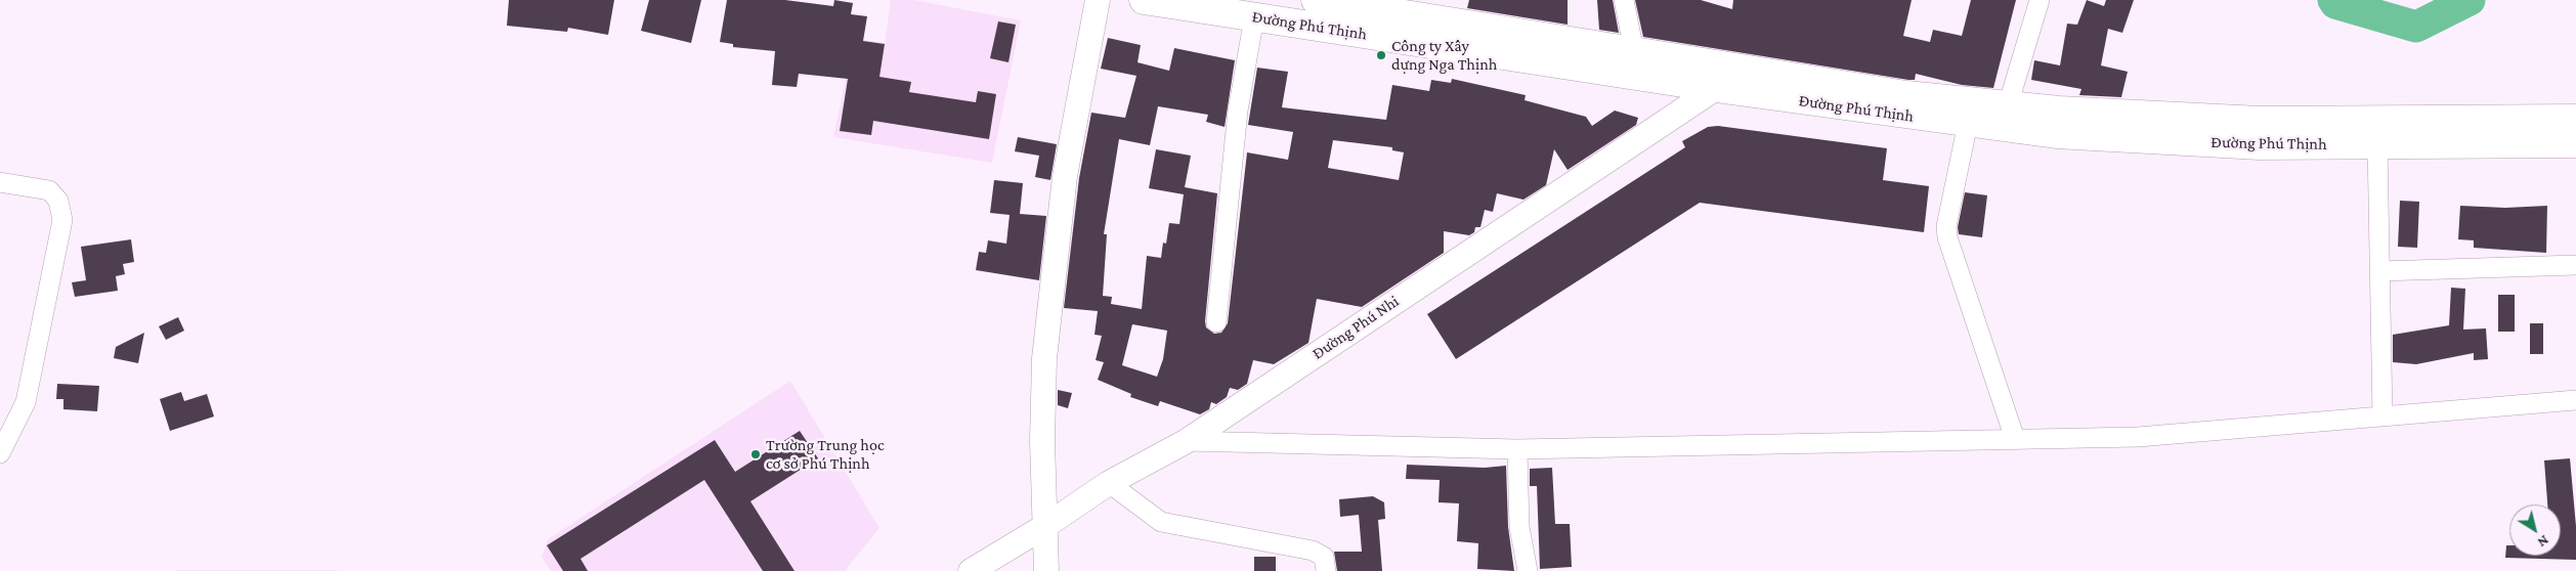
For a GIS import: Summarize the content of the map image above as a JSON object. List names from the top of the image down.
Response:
{
  "streets": {
    "highway": ["Đường Phú Thịnh"],
    "street": ["Đường Phú Nhi"]
  },
  "crossings": [
    ["Đường Phú Thịnh", "Đường Phú Nhi"]
  ],
  "places": ["Công ty Xây dựng Nga Thịnh", "Trường Trung học cơ sở Phú Thịnh"],
  "north": "bottom right"
}
